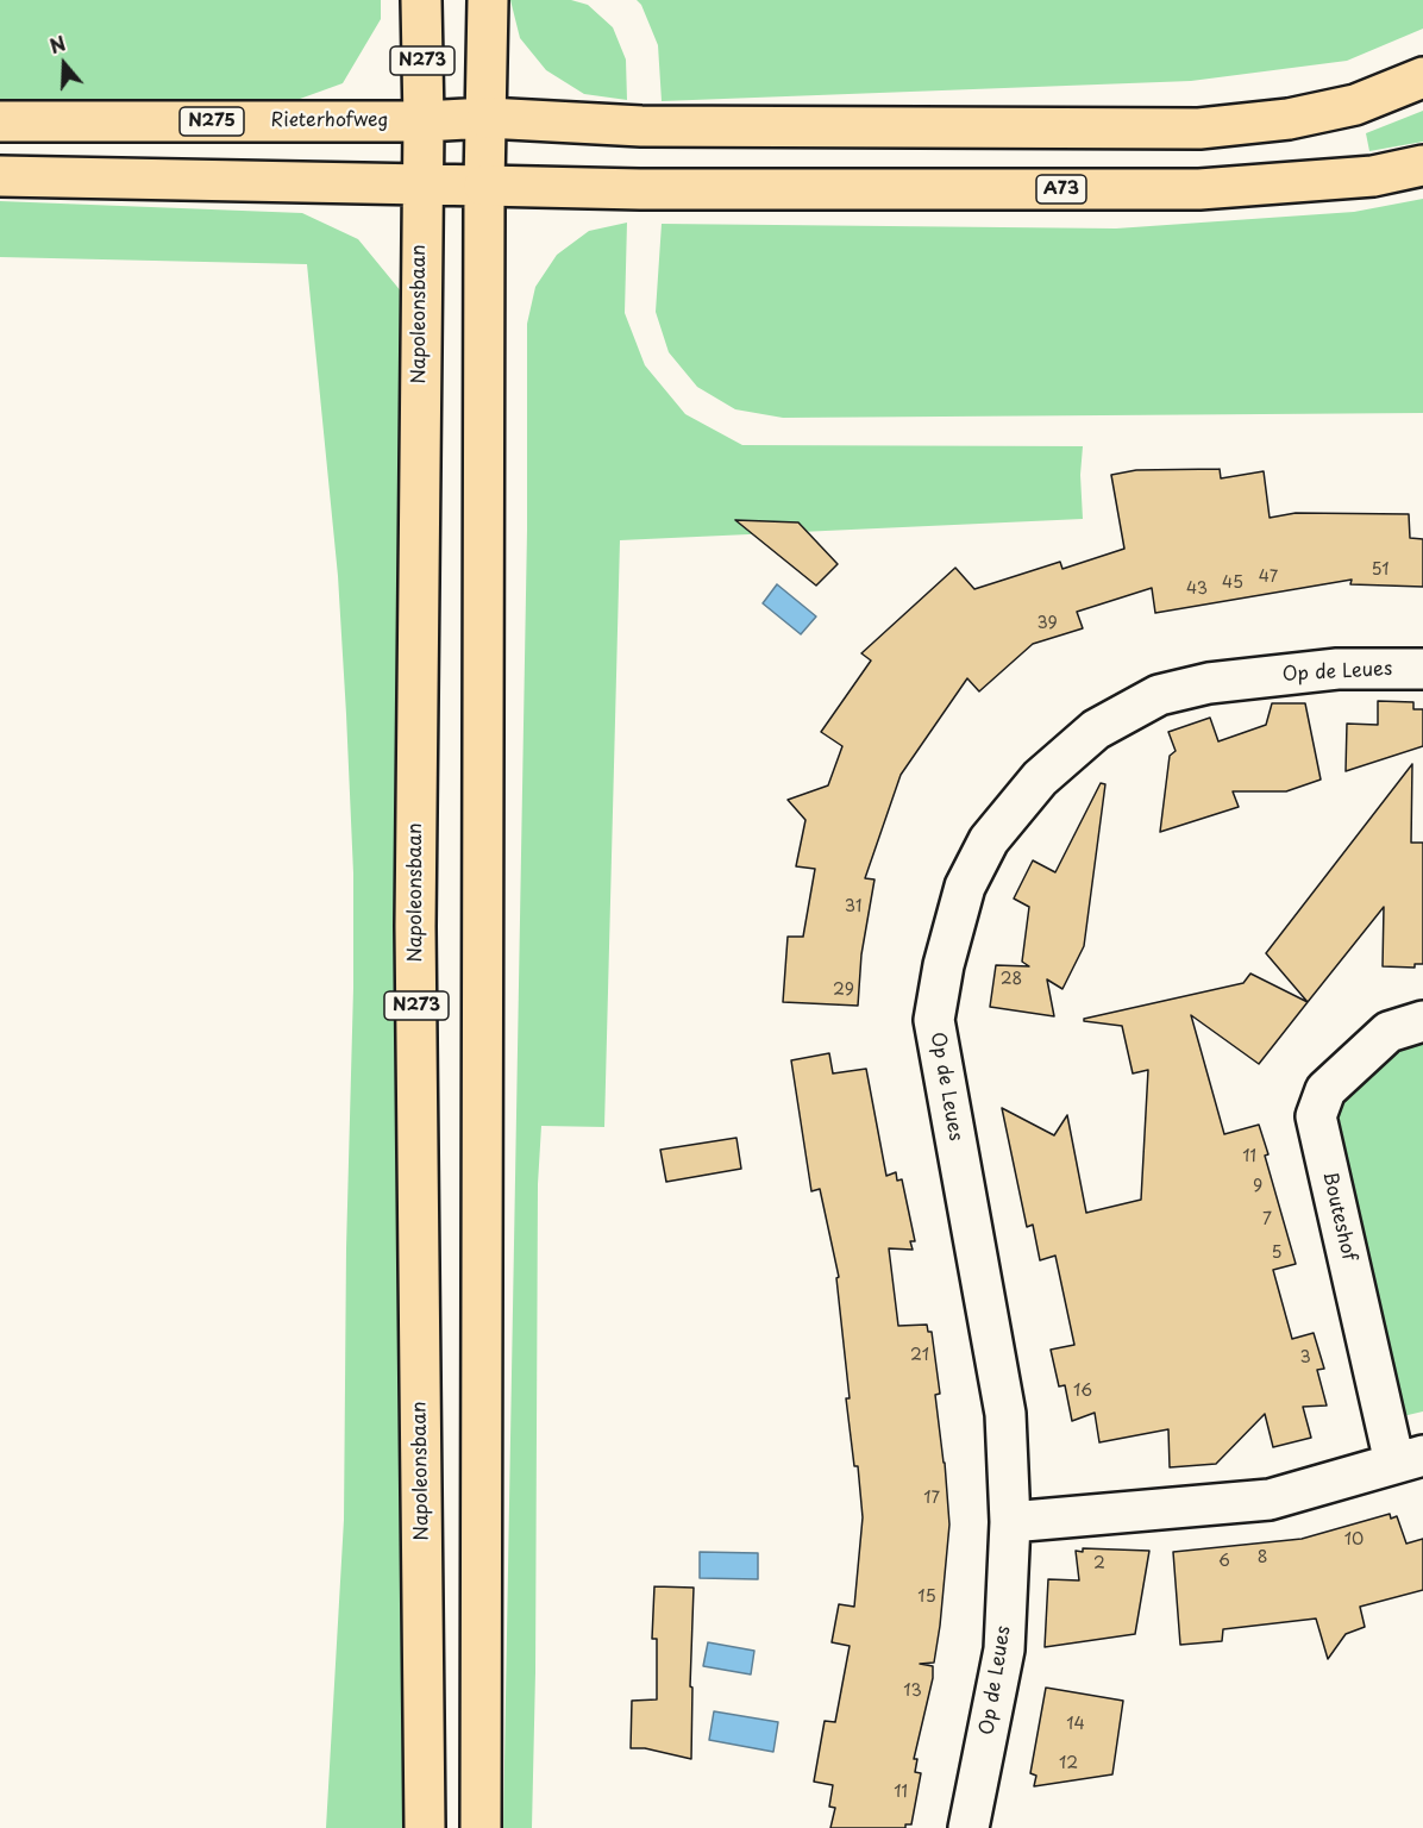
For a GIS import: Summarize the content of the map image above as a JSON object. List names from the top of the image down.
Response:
{
  "streets": {
    "main road": [
      "N273",
      "N275",
      "Rieterhofweg",
      "A73",
      "Napoleonsbaan"
    ],
    "street": ["Op de Leues", "Bouteshof"]
  },
  "crossings": [
    ["Rieterhofweg", "Napoleonsbaan"],
    ["Op de Leues", "Bouteshof"]
  ],
  "house_numbers": [
    "51",
    "47",
    "45",
    "43",
    "39",
    "31",
    "28",
    "29",
    "11",
    "9",
    "7",
    "5",
    "21",
    "3",
    "16",
    "17",
    "10",
    "8",
    "6",
    "2",
    "15",
    "13",
    "14",
    "12",
    "11"
  ],
  "north": "top"
}
